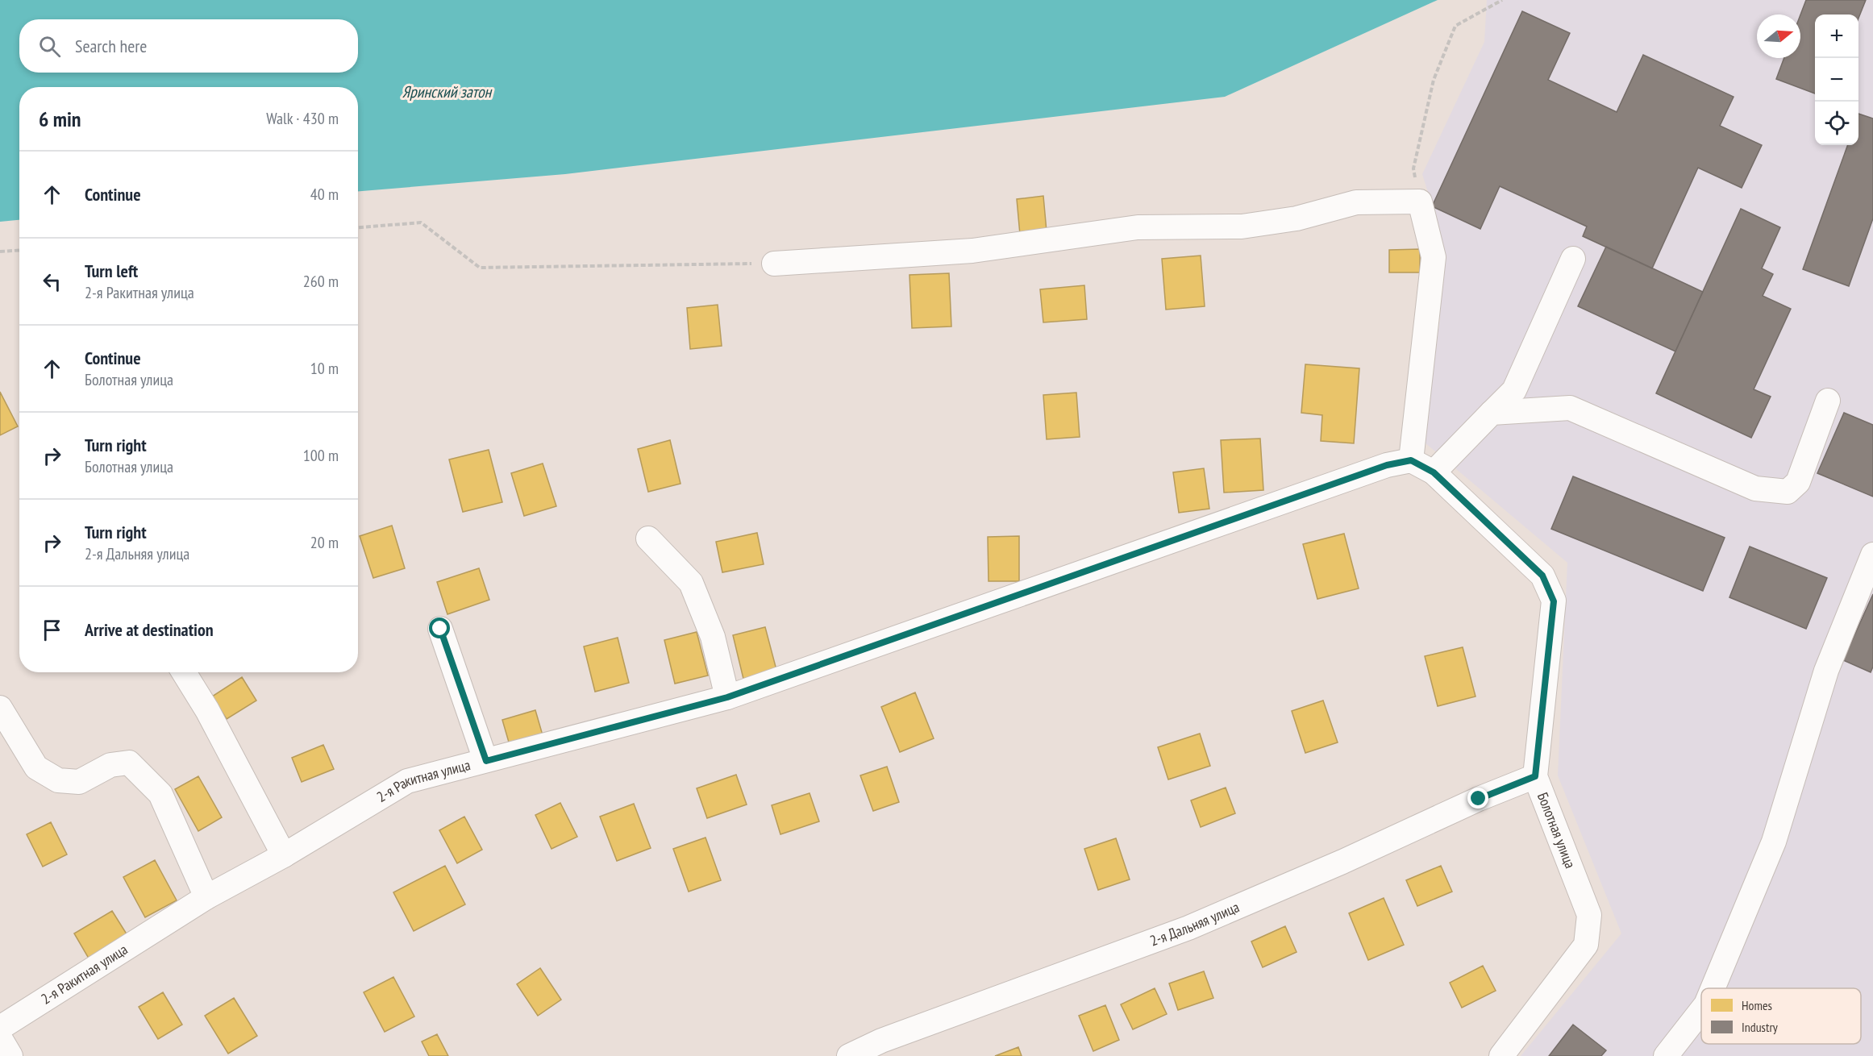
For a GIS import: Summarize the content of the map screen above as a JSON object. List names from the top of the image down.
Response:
{
  "streets": {
    "street": ["2-я Ракитная улица", "Болотная улица", "2-я Дальняя улица"]
  },
  "crossings": [
    ["2-я Ракитная улица", "Болотная улица"],
    ["Болотная улица", "2-я Дальняя улица"]
  ],
  "water": ["Яринский затон"],
  "legend": ["Homes", "Industry"],
  "north": "right",
  "page": {
    "map_buttons": ["+", "−"],
    "search": "Search here",
    "heading": ["6 min", "Walk · 430 m"],
    "list": [
      ["Continue", "40 m"],
      ["Turn left", "2-я Ракитная улица", "260 m"],
      ["Continue", "Болотная улица", "10 m"],
      ["Turn right", "Болотная улица", "100 m"],
      ["Turn right", "2-я Дальняя улица", "20 m"],
      "Arrive at destination"
    ]
  }
}
